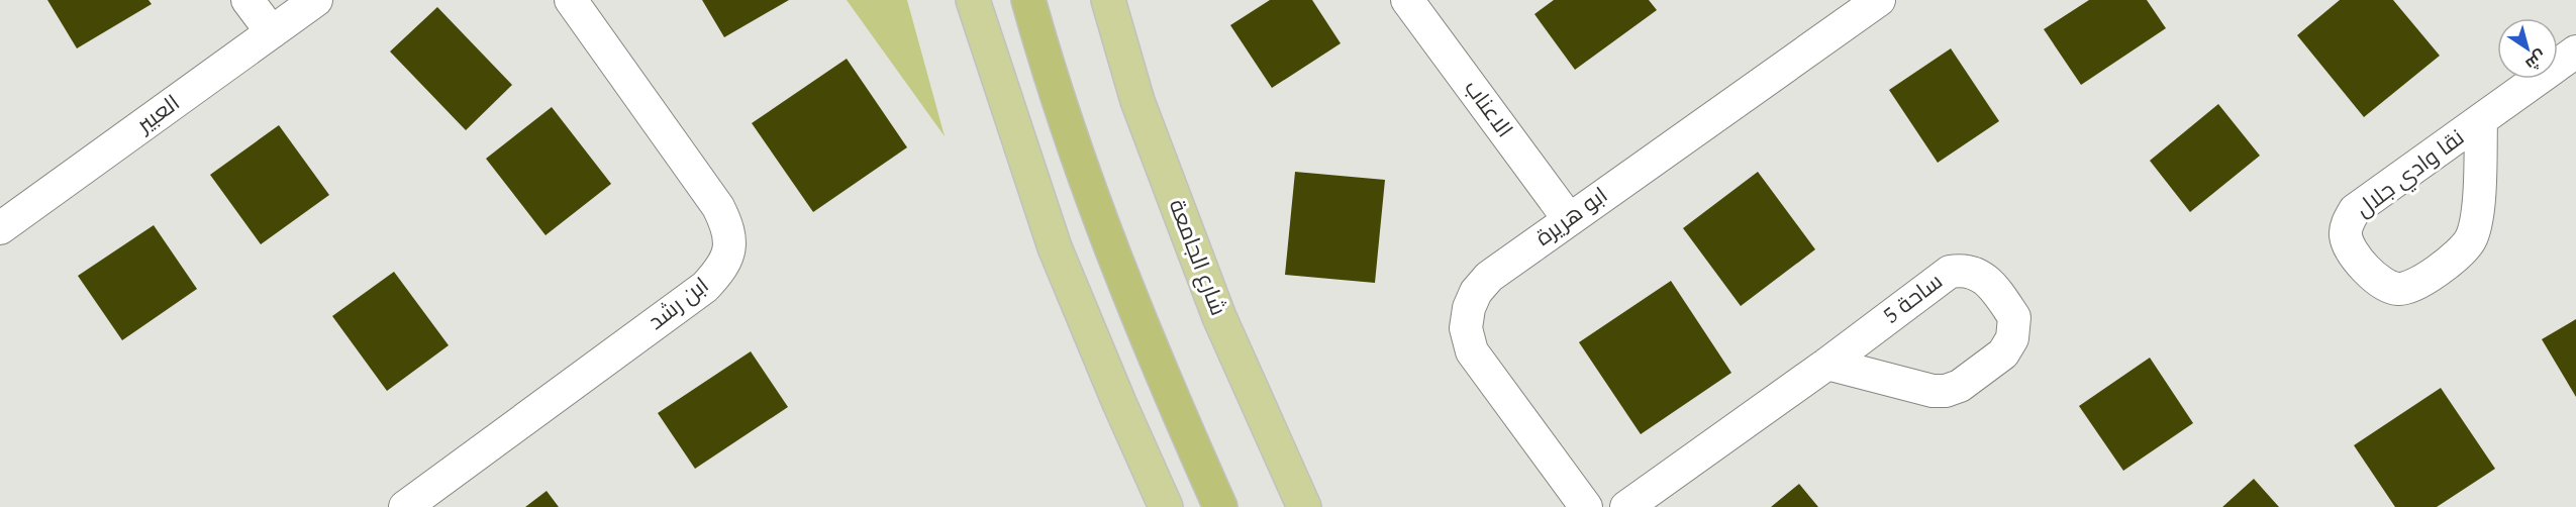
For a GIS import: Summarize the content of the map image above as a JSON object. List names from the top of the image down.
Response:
{
  "streets": {
    "main road": ["شارع الجامعة"],
    "street": [
      "الاعناب",
      "العبير",
      "نقا وادي جلال",
      "ابو هريرة",
      "ساحة 5",
      "ابن رشد"
    ]
  },
  "crossings": [
    ["الاعناب", "ابو هريرة"]
  ],
  "north": "bottom right"
}
